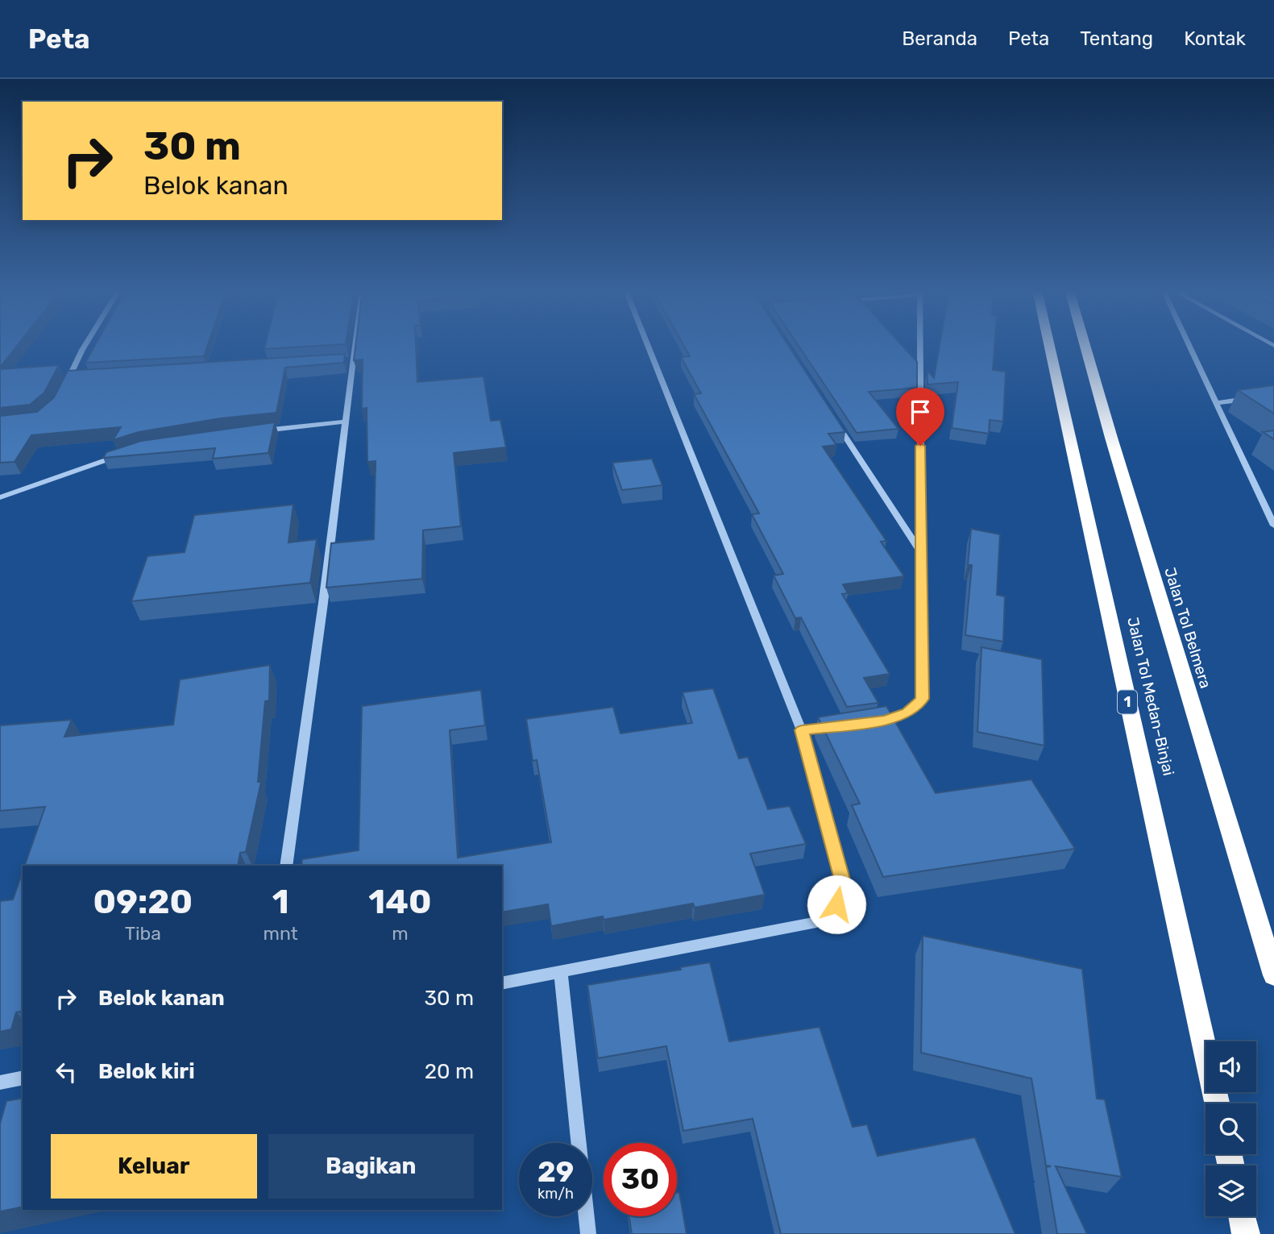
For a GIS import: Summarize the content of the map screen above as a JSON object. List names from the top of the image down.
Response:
{
  "streets": {
    "highway": ["Jalan Tol Belmera", "Jalan Tol Medan–Binjai", "1"]
  },
  "page": {
    "header": "Peta",
    "nav": [
      "Beranda",
      "Peta",
      "Tentang",
      "Kontak"
    ],
    "turn": ["30 m", "Belok kanan"],
    "eta": [
      "09:20",
      "Tiba",
      "1",
      "mnt",
      "140",
      "m"
    ],
    "list": [
      {
        "name": "Belok kanan",
        "value": "30 m"
      },
      {
        "name": "Belok kiri",
        "value": "20 m"
      }
    ],
    "buttons": ["Keluar", "Bagikan"],
    "speed": "29 km/h",
    "limit": "30"
  }
}
